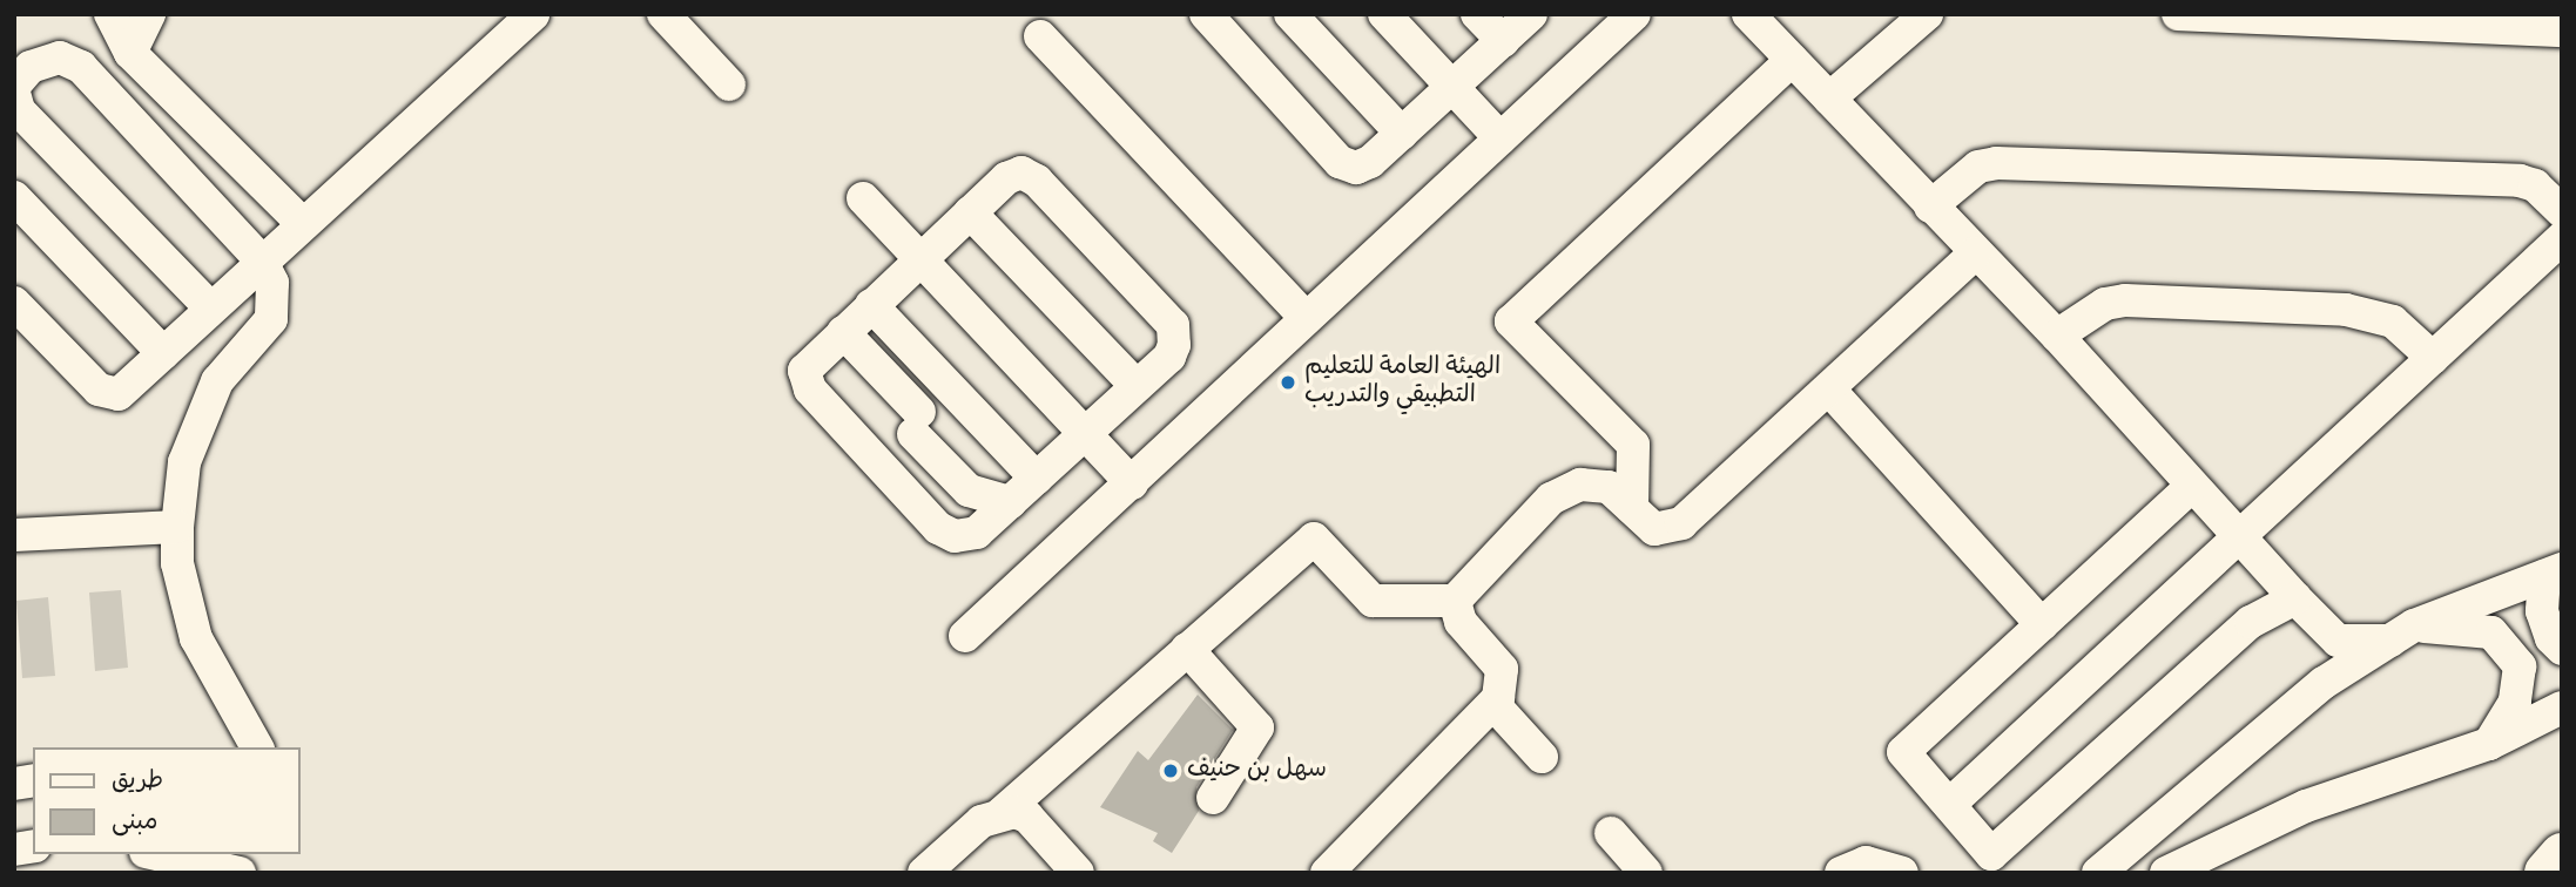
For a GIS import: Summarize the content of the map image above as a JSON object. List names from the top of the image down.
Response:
{
  "places": ["الهيئة العامة للتعليم التطبيقي والتدريب", "سهل بن حنيف"],
  "legend": ["طريق", "مبنى"]
}
